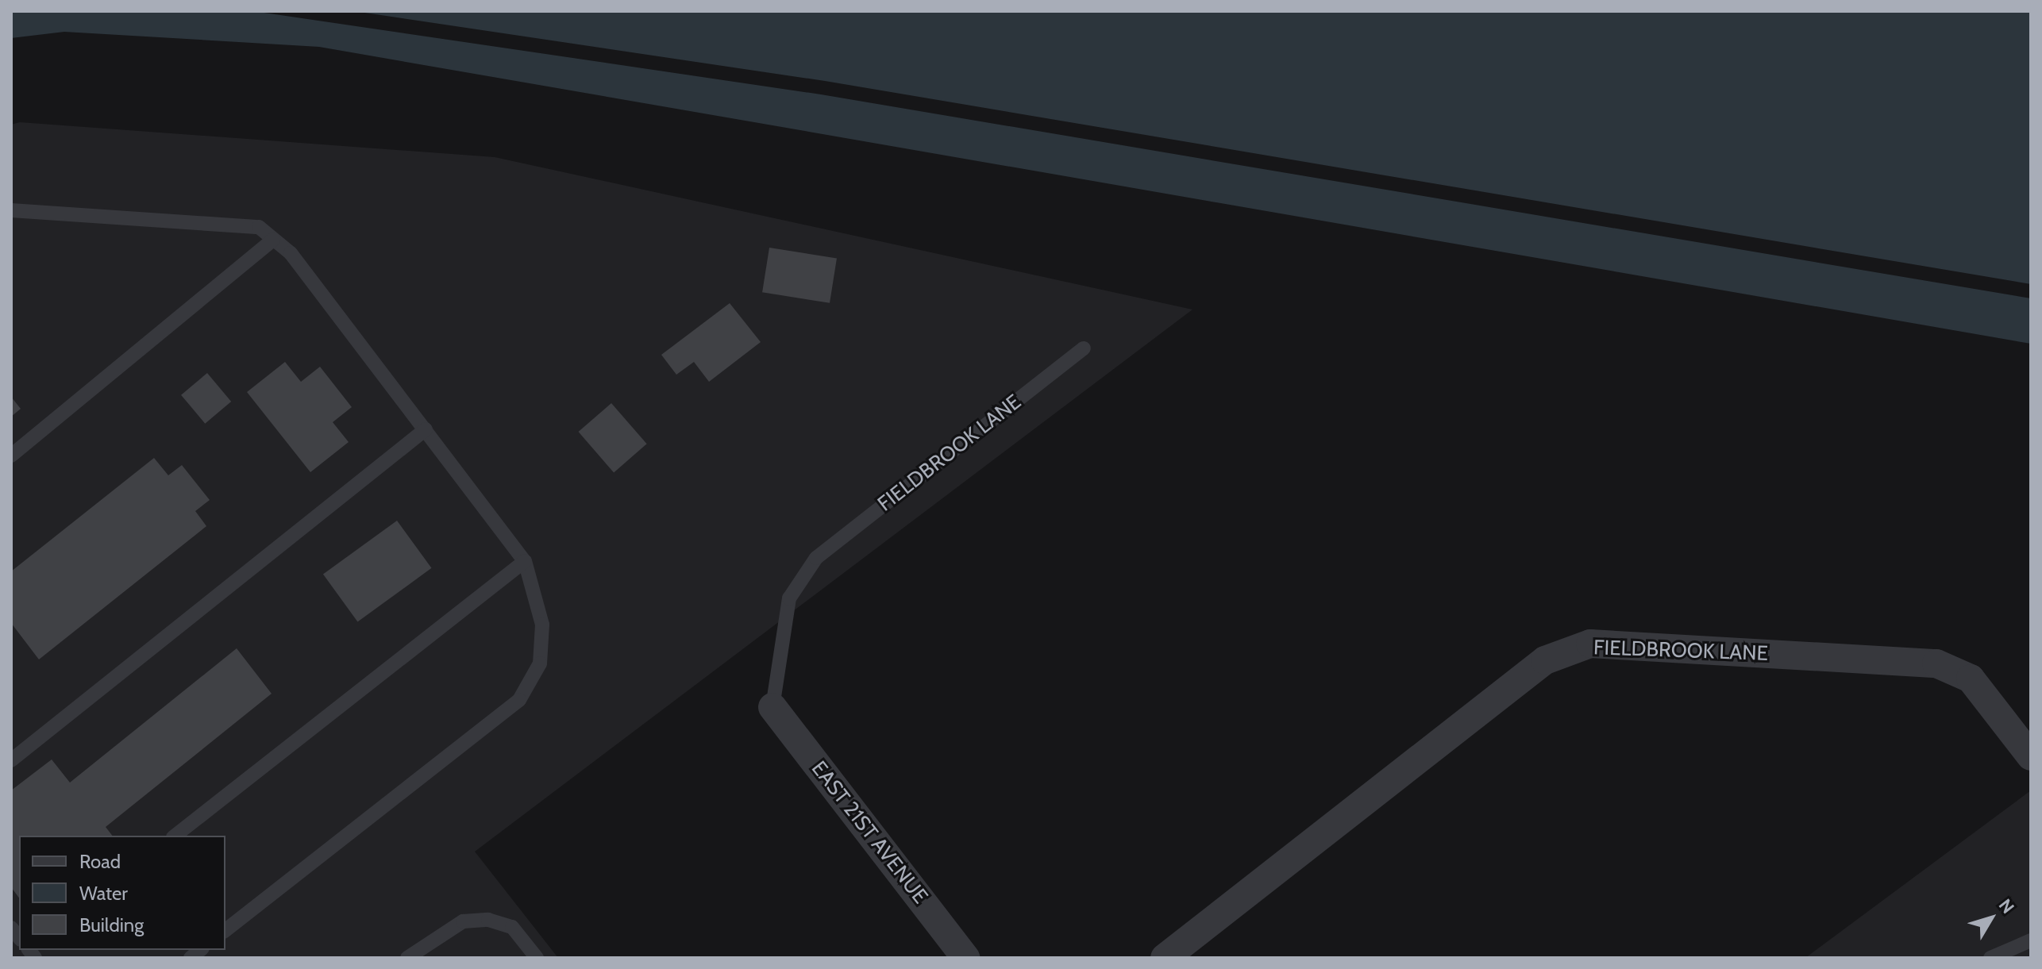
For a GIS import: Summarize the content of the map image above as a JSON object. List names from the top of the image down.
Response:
{
  "streets": {
    "street": ["FIELDBROOK LANE", "EAST 21ST AVENUE"]
  },
  "crossings": [
    ["FIELDBROOK LANE", "EAST 21ST AVENUE"]
  ],
  "legend": ["Road", "Water", "Building"],
  "north": "top right"
}
